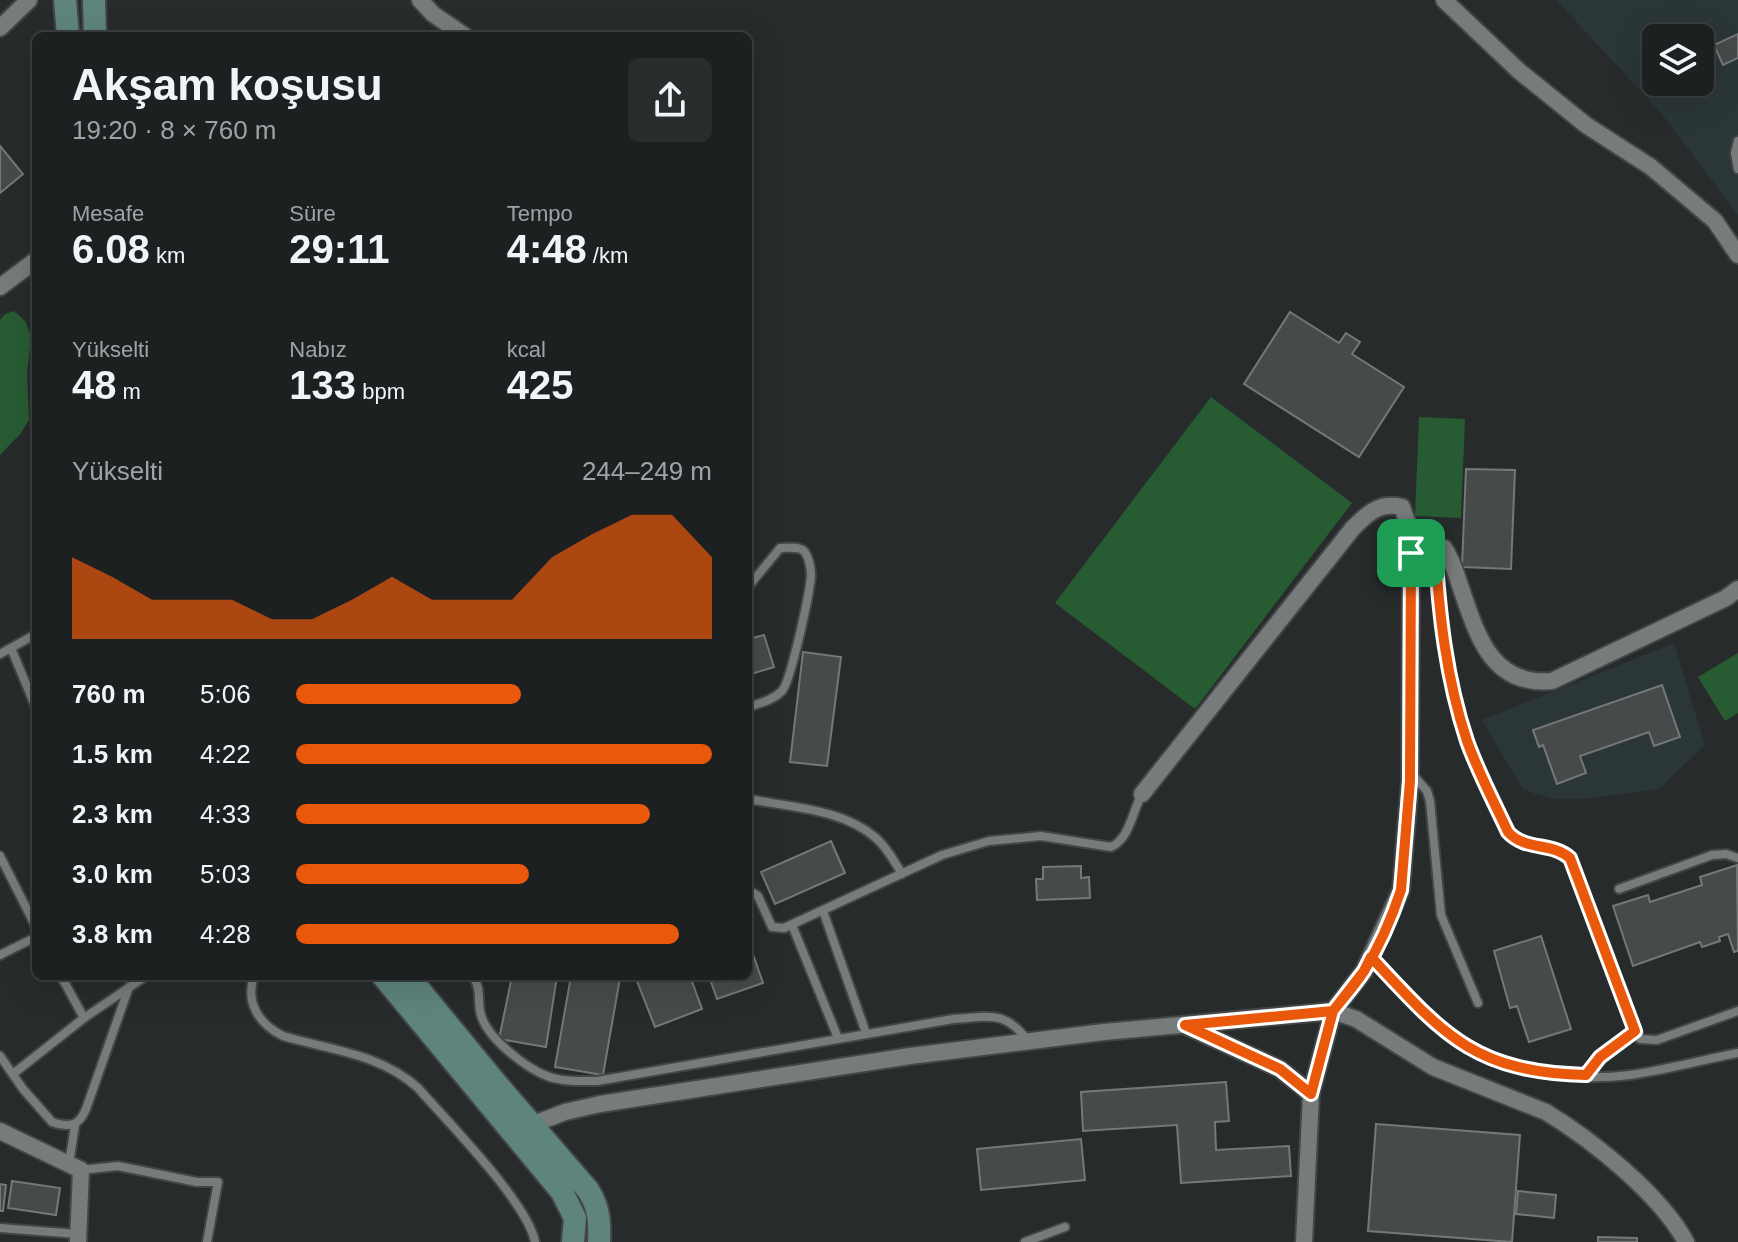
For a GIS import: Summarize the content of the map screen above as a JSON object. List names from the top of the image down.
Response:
{
  "page": {
    "heading": ["Akşam koşusu", "19:20 · 8 × 760 m"],
    "stats": [
      ["Mesafe", "6.08 km"],
      ["Süre", "29:11"],
      ["Tempo", "4:48 /km"],
      ["Yükselti", "48 m"],
      ["Nabız", "133 bpm"],
      ["kcal", "425"]
    ],
    "chart": ["Yükselti", "244–249 m"],
    "list": [
      {
        "name": "760 m",
        "note": "5:06"
      },
      {
        "name": "1.5 km",
        "note": "4:22"
      },
      {
        "name": "2.3 km",
        "note": "4:33"
      },
      {
        "name": "3.0 km",
        "note": "5:03"
      },
      {
        "name": "3.8 km",
        "note": "4:28"
      }
    ]
  }
}
